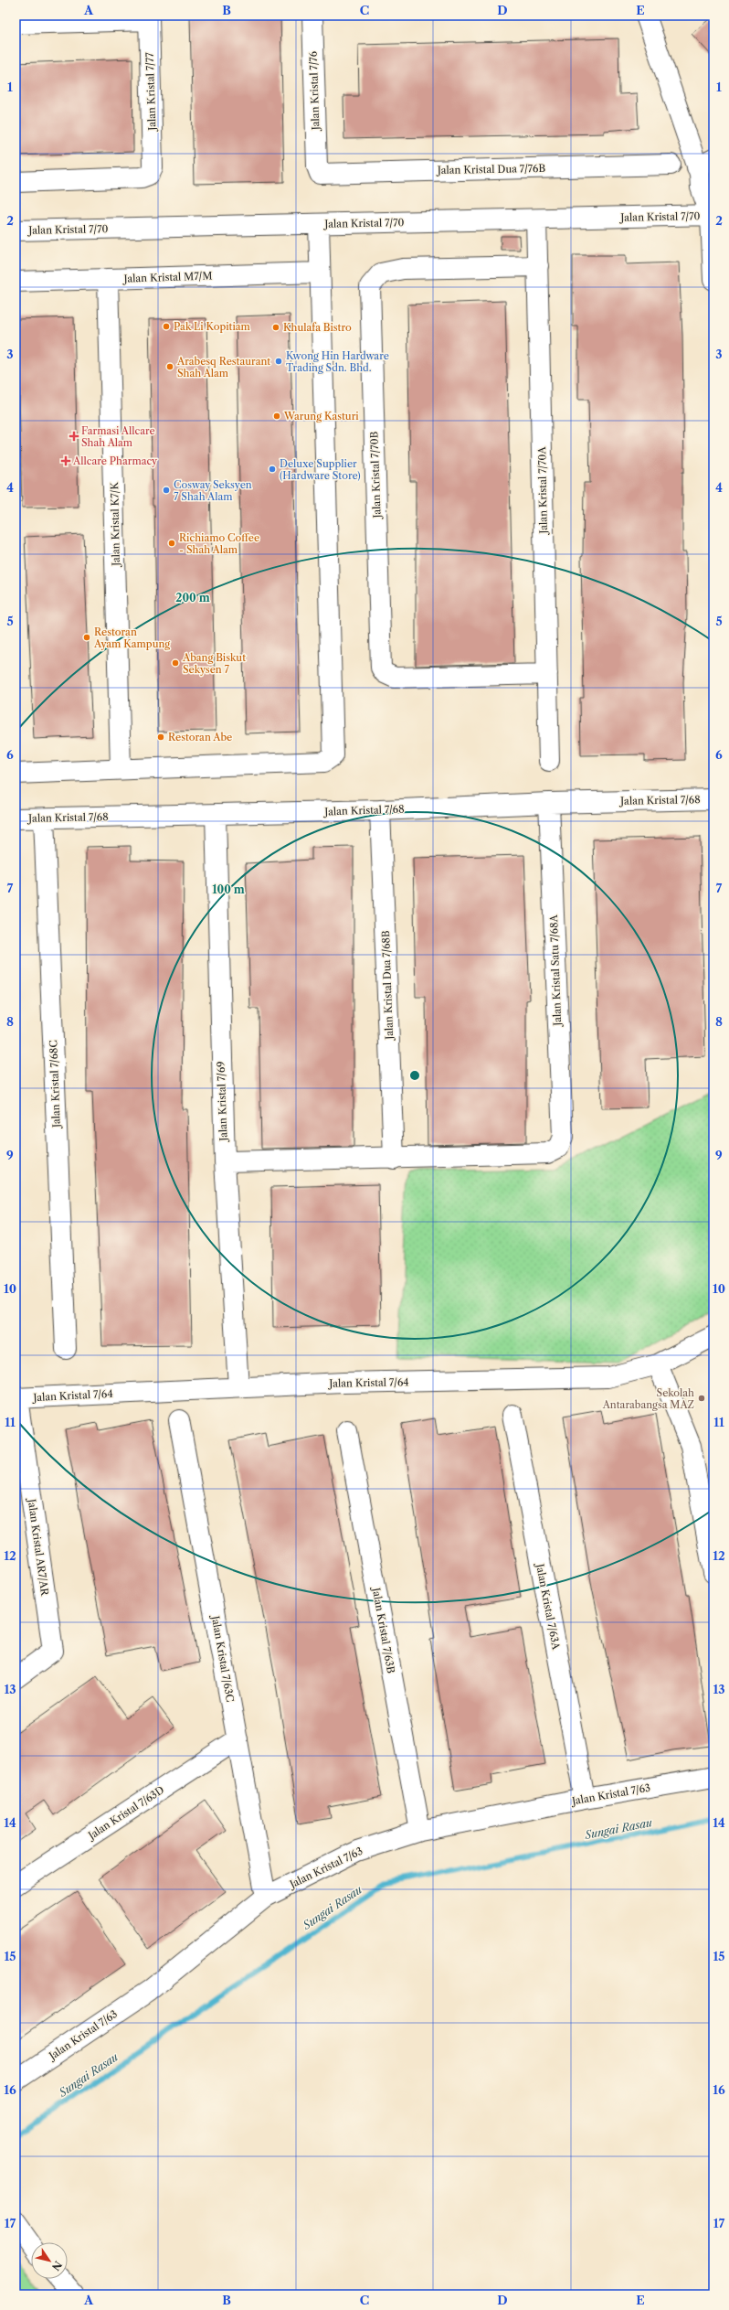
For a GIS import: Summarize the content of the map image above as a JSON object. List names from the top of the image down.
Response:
{
  "streets": {
    "street": [
      "Jalan Kristal 7/76",
      "Jalan Kristal 7/77",
      "Jalan Kristal Dua 7/76B",
      "Jalan Kristal 7/70",
      "Jalan Kristal M7/M",
      "Jalan Kristal 7/70B",
      "Jalan Kristal 7/70A",
      "Jalan Kristal K7/K",
      "Jalan Kristal 7/68",
      "Jalan Kristal Satu 7/68A",
      "Jalan Kristal Dua 7/68B",
      "Jalan Kristal 7/68C",
      "Jalan Kristal 7/69",
      "Jalan Kristal 7/64",
      "Jalan Kristal AR7/AR",
      "Jalan Kristal 7/63A",
      "Jalan Kristal 7/63B",
      "Jalan Kristal 7/63C",
      "Jalan Kristal 7/63",
      "Jalan Kristal 7/63D"
    ]
  },
  "crossings": [
    ["Jalan Kristal 7/76", "Jalan Kristal Dua 7/76B"],
    ["Jalan Kristal 7/70", "Jalan Kristal 7/70A"],
    ["Jalan Kristal M7/M", "Jalan Kristal K7/K"],
    ["Jalan Kristal 7/70B", "Jalan Kristal 7/70A"],
    ["Jalan Kristal 7/68", "Jalan Kristal Satu 7/68A"],
    ["Jalan Kristal 7/68", "Jalan Kristal Dua 7/68B"],
    ["Jalan Kristal 7/68", "Jalan Kristal 7/68C"],
    ["Jalan Kristal 7/68", "Jalan Kristal 7/69"],
    ["Jalan Kristal Satu 7/68A", "Jalan Kristal Dua 7/68B"],
    ["Jalan Kristal 7/69", "Jalan Kristal 7/64"],
    ["Jalan Kristal 7/64", "Jalan Kristal AR7/AR"],
    ["Jalan Kristal 7/63A", "Jalan Kristal 7/63"],
    ["Jalan Kristal 7/63B", "Jalan Kristal 7/63"],
    ["Jalan Kristal 7/63C", "Jalan Kristal 7/63"],
    ["Jalan Kristal 7/63C", "Jalan Kristal 7/63D"]
  ],
  "water": ["Sungai Rasau"],
  "places": {
    "other": [
      "Pak Li Kopitiam",
      "Khulafa Bistro",
      "Kwong Hin Hardware Trading Sdn. Bhd.",
      "Arabesq Restaurant Shah Alam",
      "Warung Kasturi",
      "Deluxe Supplier (Hardware Store)",
      "Cosway Seksyen 7 Shah Alam",
      "Richiamo Coffee - Shah Alam",
      "Restoran Ayam Kampung",
      "Abang Biskut Sekysen 7",
      "Restoran Abe",
      "Sekolah Antarabangsa MAZ"
    ],
    "health": ["Farmasi Allcare Shah Alam", "Allcare Pharmacy"]
  },
  "north": "bottom right",
  "grid": {
    "columns": [
      "A",
      "B",
      "C",
      "D",
      "E"
    ],
    "rows": [
      "1",
      "2",
      "3",
      "4",
      "5",
      "6",
      "7",
      "8",
      "9",
      "10",
      "11",
      "12",
      "13",
      "14",
      "15",
      "16",
      "17"
    ]
  },
  "rings": ["200 m", "100 m"]
}
